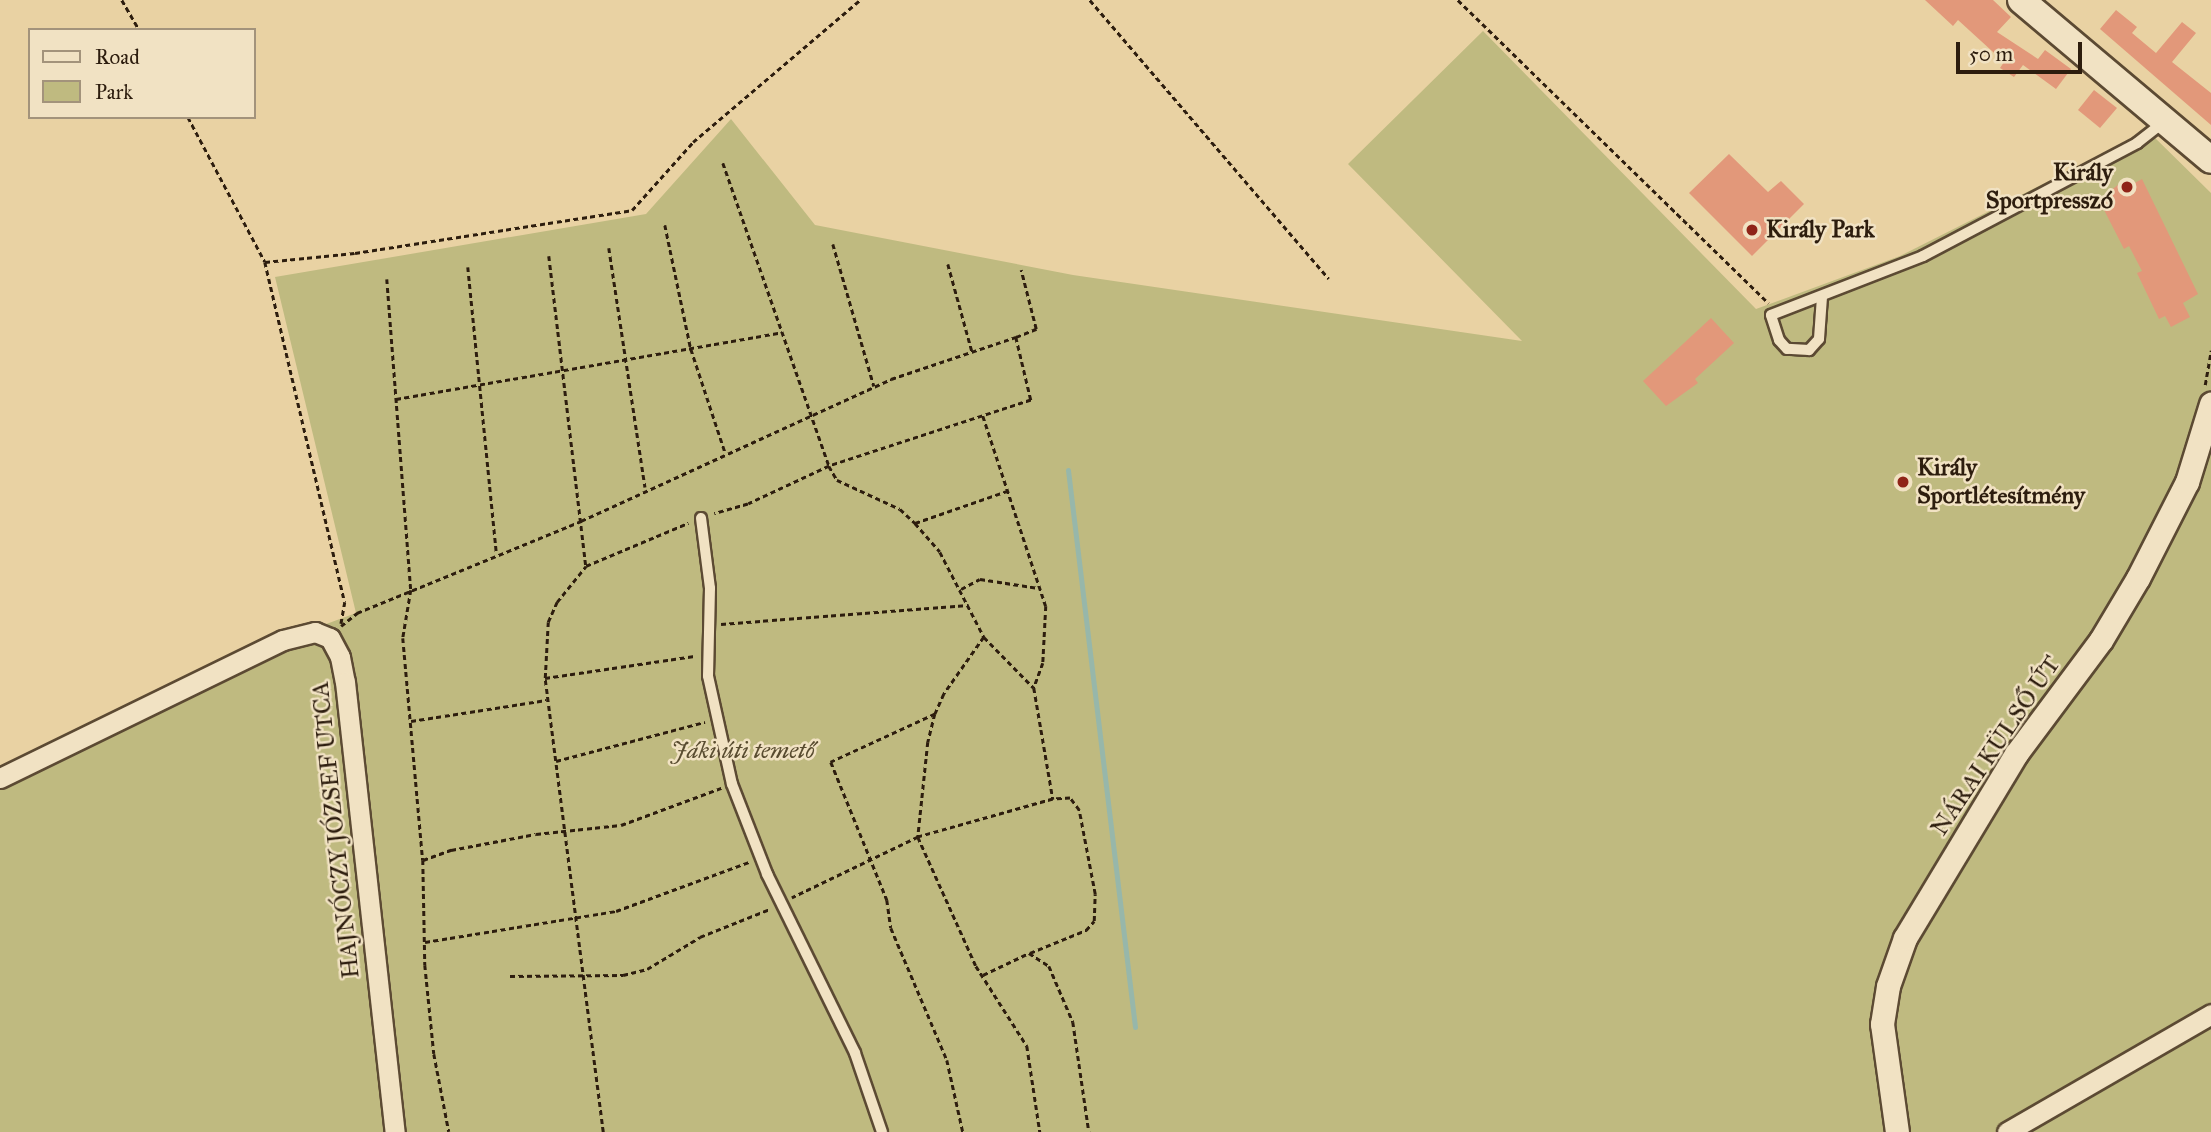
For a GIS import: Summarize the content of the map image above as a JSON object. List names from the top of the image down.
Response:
{
  "streets": {
    "street": ["NÁRAI KÜLSŐ ÚT", "HAJNÓCZY JÓZSEF UTCA"]
  },
  "parks": ["Jáki úti temető"],
  "places": ["Király Sportpresszó", "Király Park", "Király Sportlétesítmény"],
  "legend": ["Road", "Park"],
  "scale_bar": "50 m"
}
